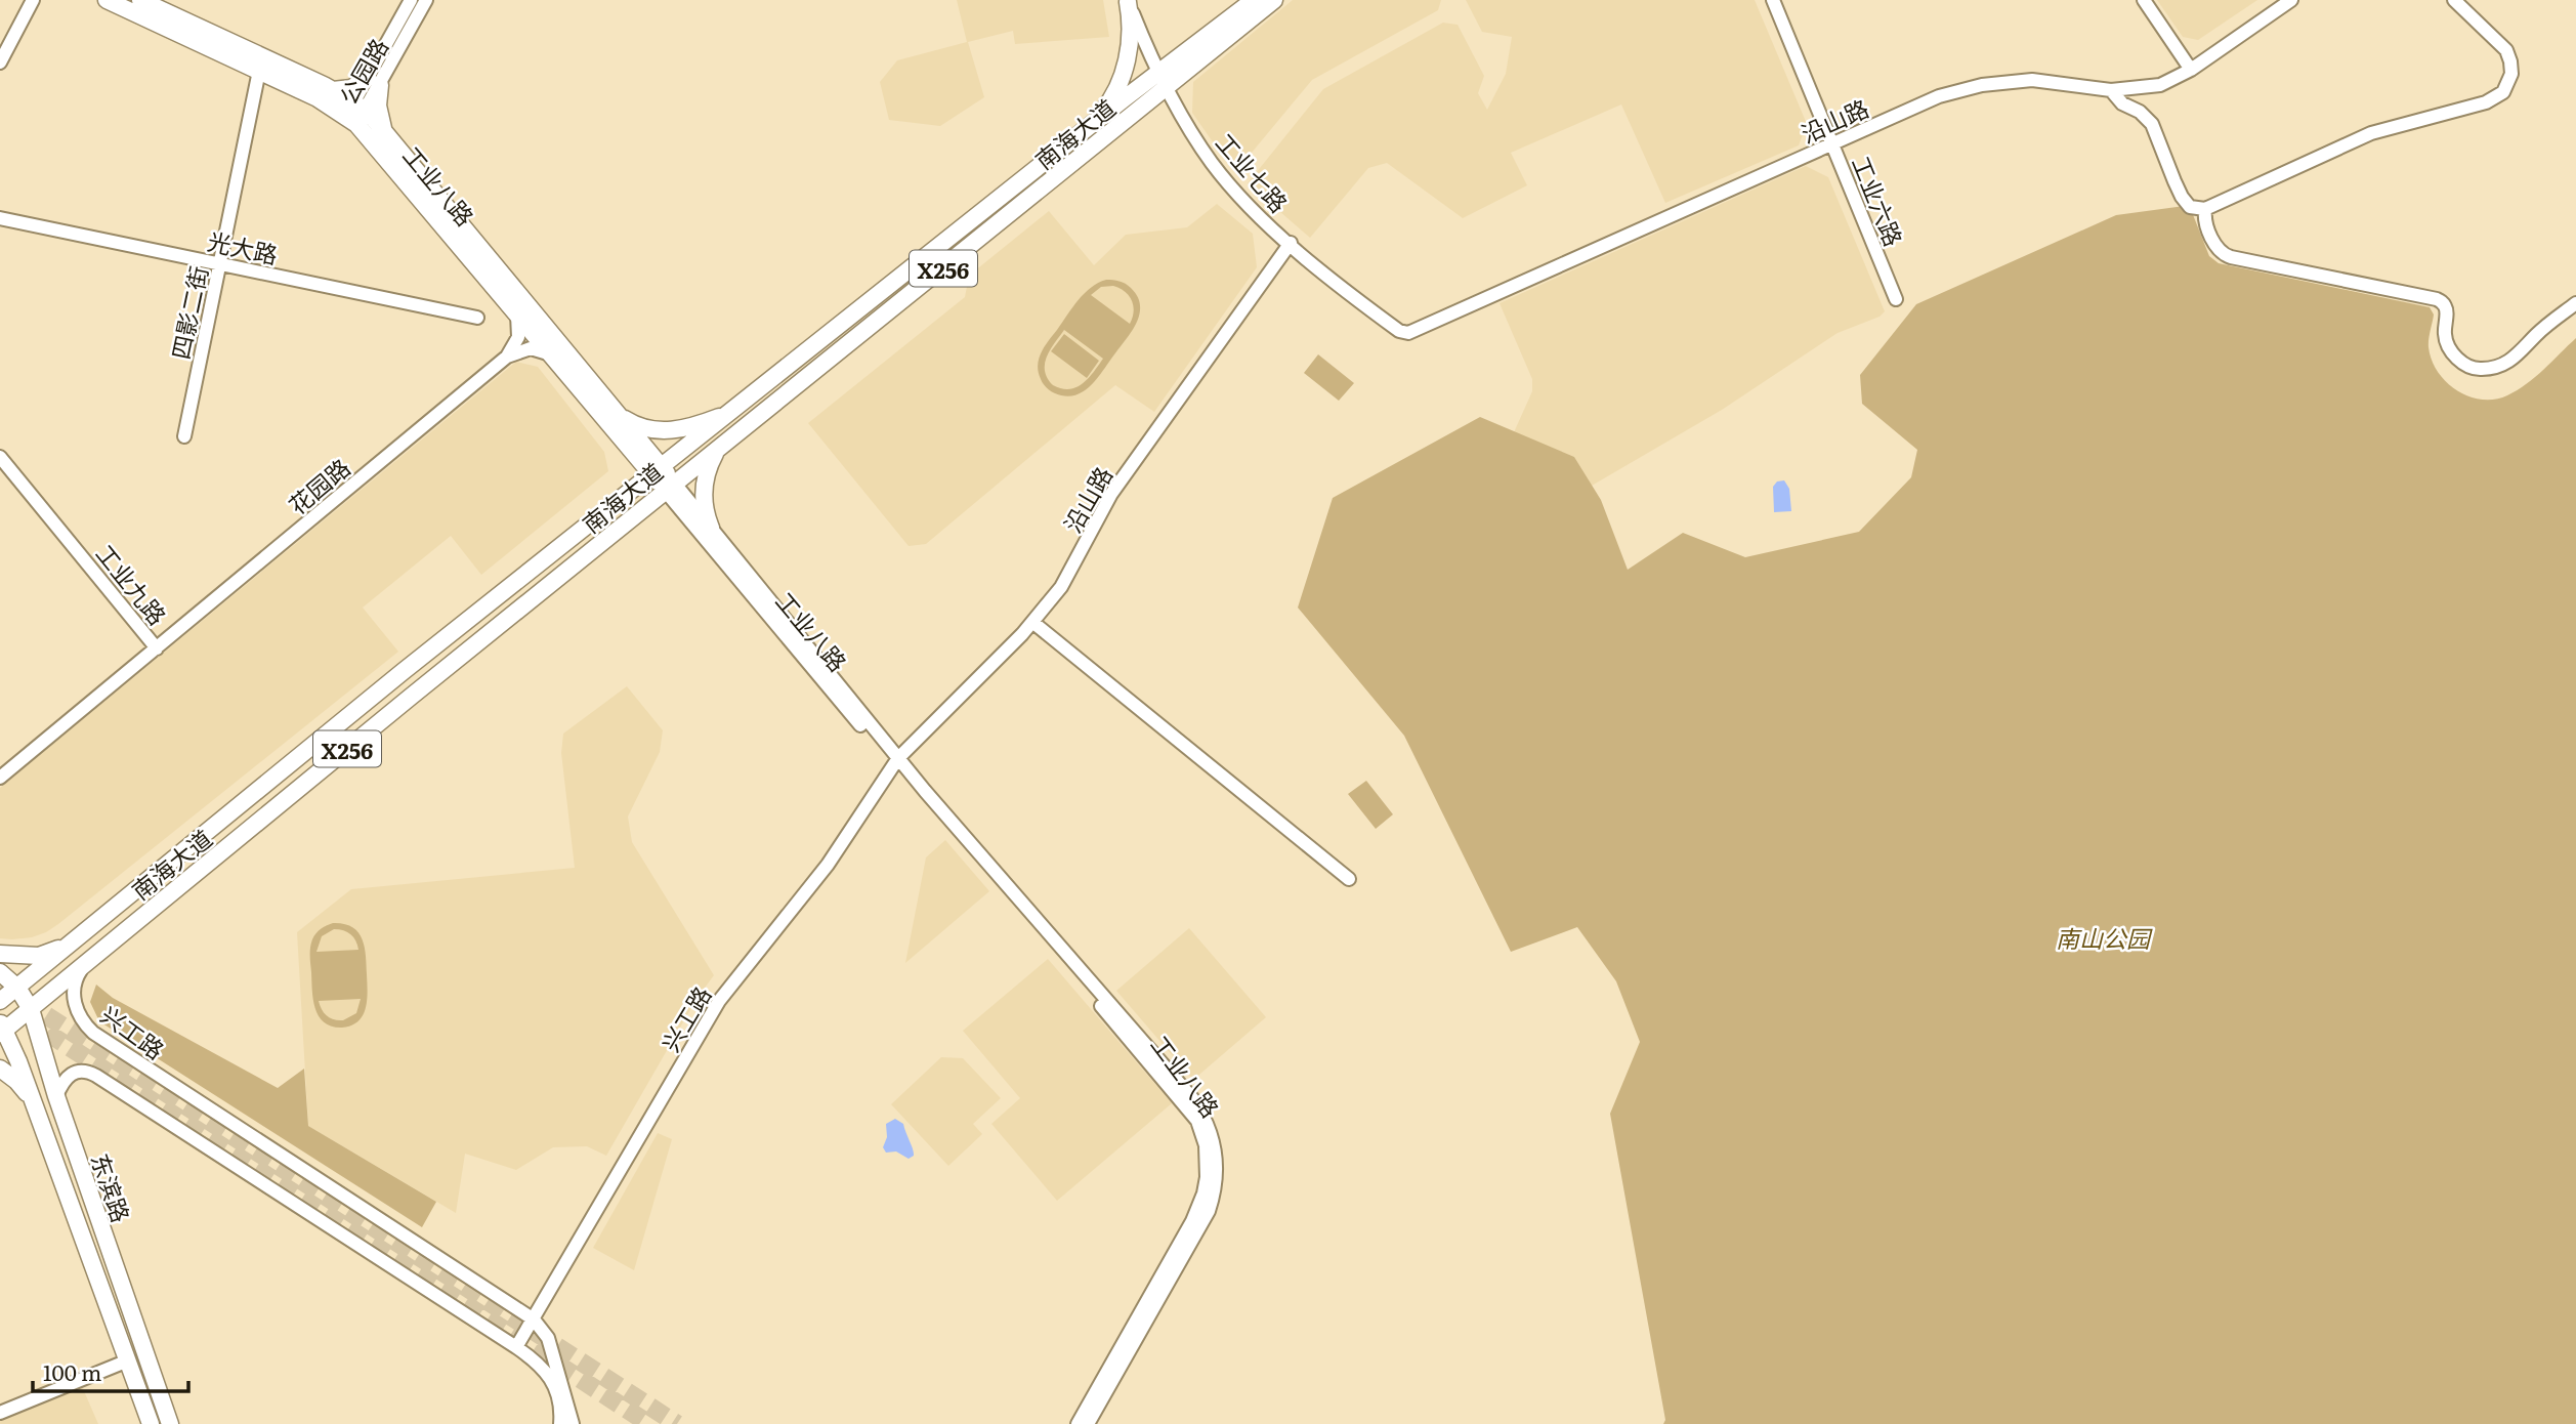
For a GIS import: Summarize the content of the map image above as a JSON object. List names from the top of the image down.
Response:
{
  "streets": {
    "main road": [
      "南海大道",
      "工业八路",
      "X256",
      "东滨路"
    ],
    "street": [
      "公园路",
      "沿山路",
      "工业七路",
      "工业六路",
      "光大路",
      "四影二街",
      "花园路",
      "工业九路",
      "兴工路"
    ]
  },
  "crossings": [
    ["公园路", "工业八路"],
    ["沿山路", "工业七路"],
    ["沿山路", "工业八路"],
    ["沿山路", "工业六路"],
    ["沿山路", "兴工路"],
    ["南海大道", "工业七路"],
    ["南海大道", "工业八路"],
    ["南海大道", "兴工路"],
    ["南海大道", "东滨路"],
    ["工业八路", "四影二街"],
    ["工业八路", "花园路"],
    ["工业八路", "兴工路"],
    ["光大路", "四影二街"],
    ["花园路", "工业九路"]
  ],
  "parks": ["南山公园"],
  "scale_bar": "100 m"
}
